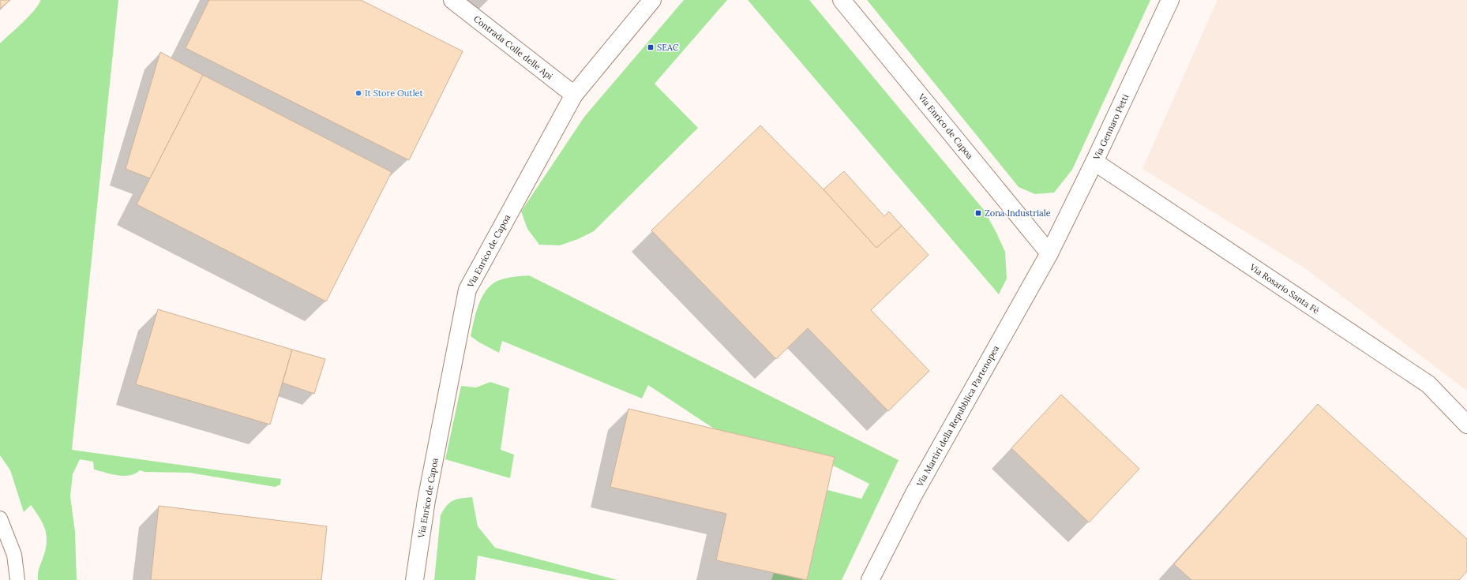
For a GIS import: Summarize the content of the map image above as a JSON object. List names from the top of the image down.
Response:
{
  "streets": {
    "street": [
      "Contrada Colle delle Api",
      "Via Enrico de Capoa",
      "Via Gennaro Petti",
      "Via Rosario Santa Fè",
      "Via Martiri della Repubblica Partenopea"
    ]
  },
  "crossings": [
    ["Contrada Colle delle Api", "Via Enrico de Capoa"],
    ["Via Enrico de Capoa", "Via Gennaro Petti"],
    ["Via Enrico de Capoa", "Via Martiri della Repubblica Partenopea"],
    ["Via Gennaro Petti", "Via Rosario Santa Fè"],
    ["Via Gennaro Petti", "Via Martiri della Repubblica Partenopea"]
  ],
  "places": {
    "transit": ["SEAC", "Zona Industriale"],
    "other": ["It Store Outlet"]
  }
}
